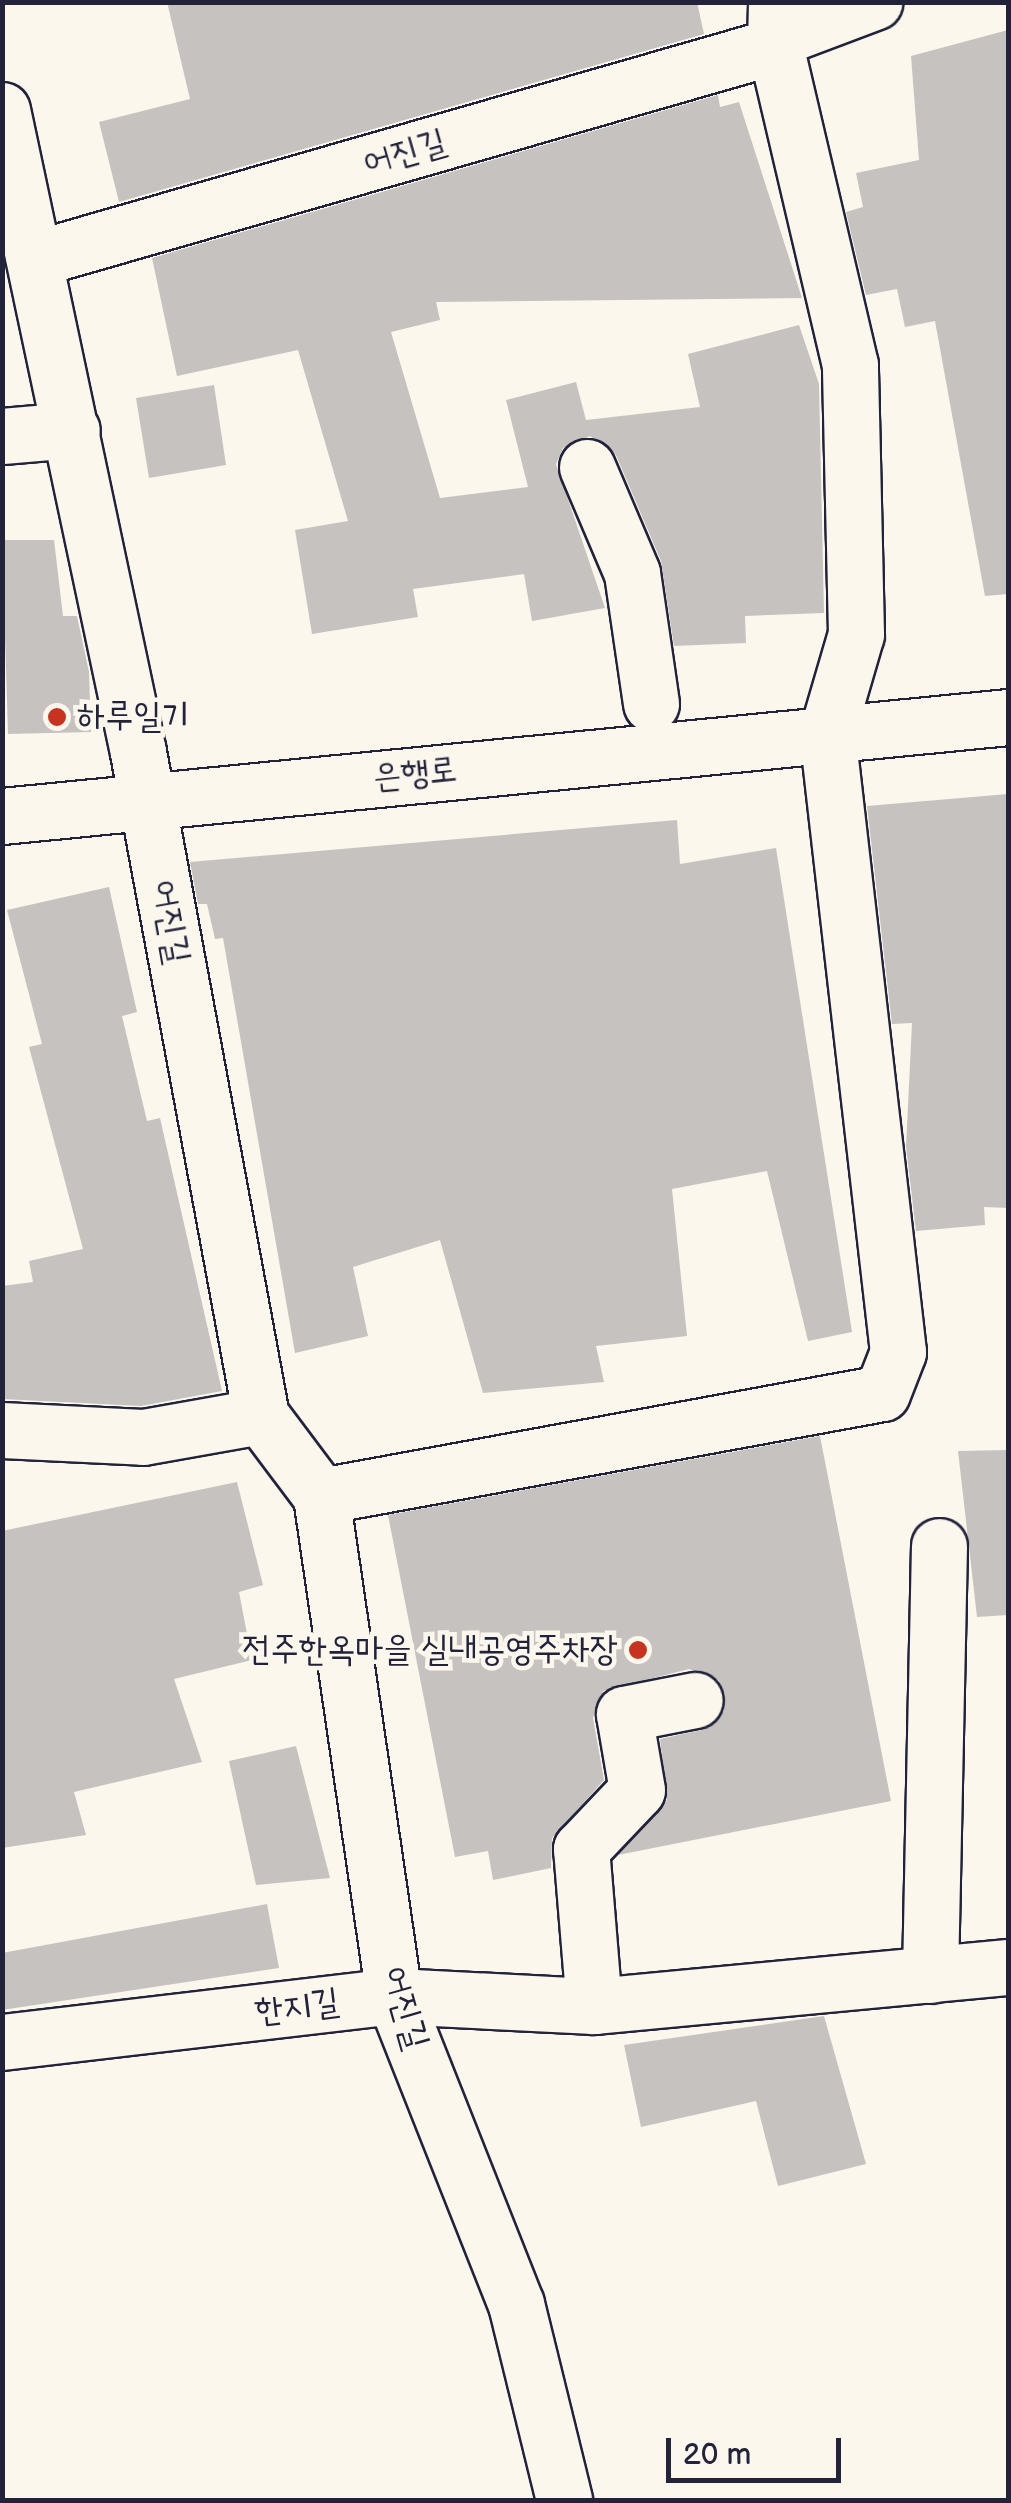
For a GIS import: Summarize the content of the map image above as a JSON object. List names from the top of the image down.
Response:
{
  "streets": {
    "street": ["어진길", "은행로", "한지길"]
  },
  "crossings": [
    ["어진길", "은행로"],
    ["어진길", "한지길"]
  ],
  "places": ["하루일기", "전주한옥마을 실내공영주차장"],
  "scale_bar": "20 m"
}
